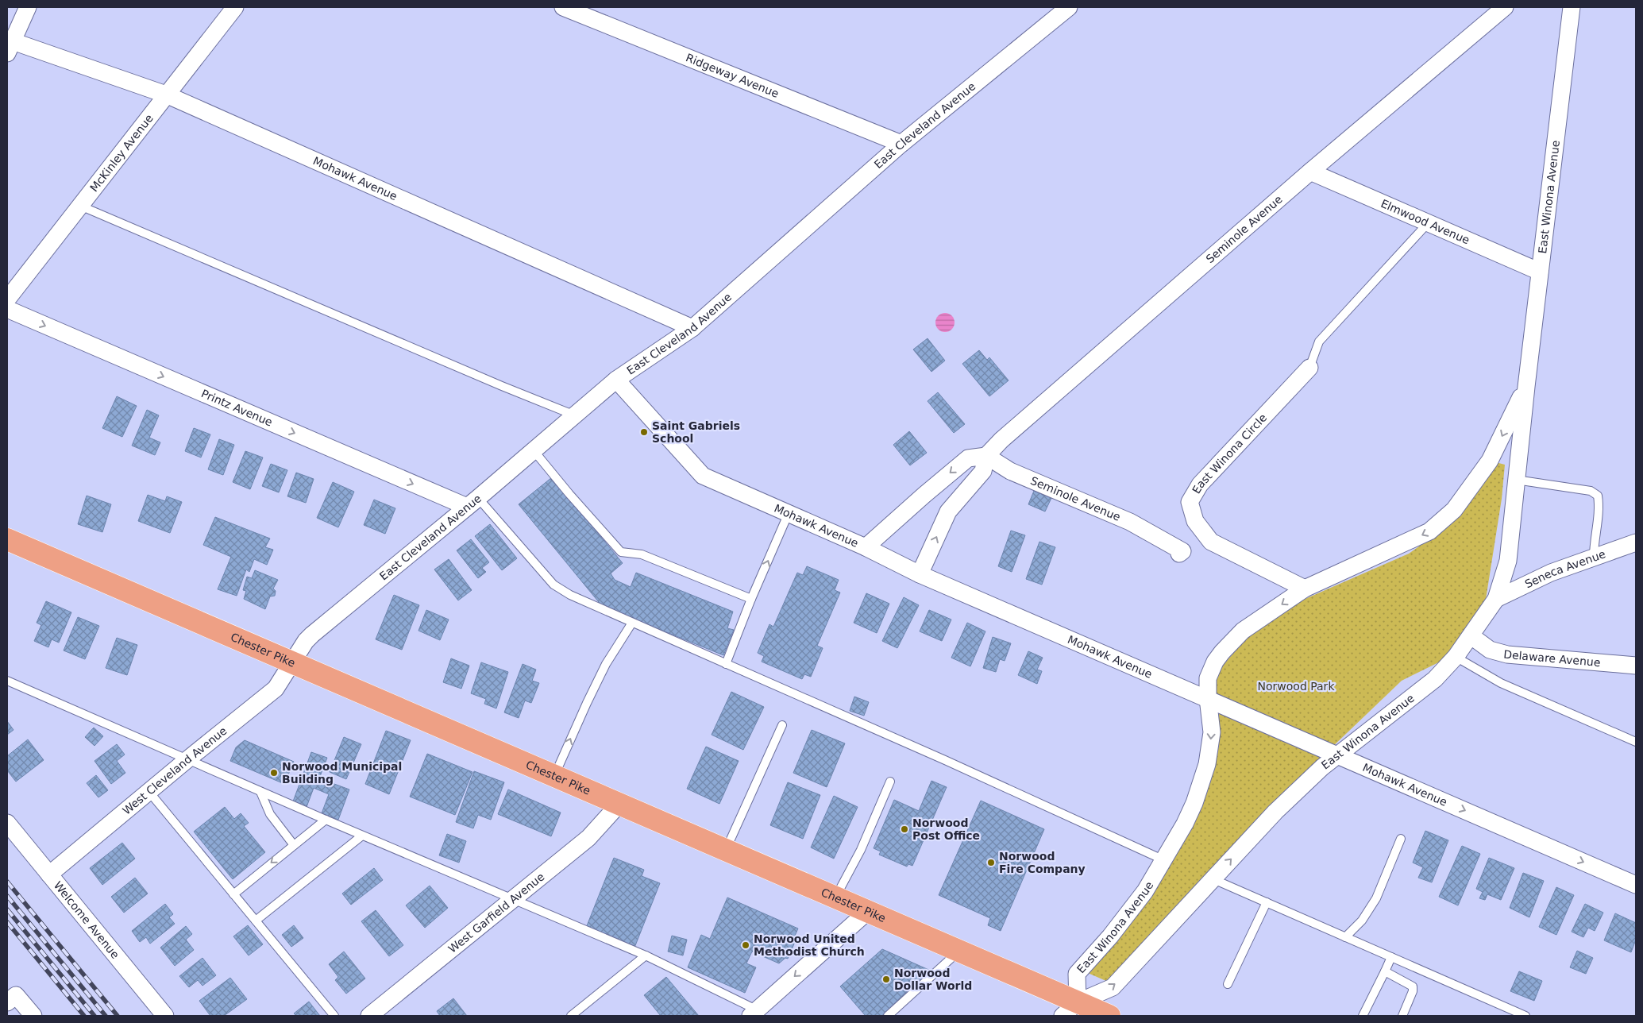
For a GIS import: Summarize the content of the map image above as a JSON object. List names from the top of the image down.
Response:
{
  "streets": {
    "main road": ["Chester Pike"],
    "street": [
      "Ridgeway Avenue",
      "East Cleveland Avenue",
      "McKinley Avenue",
      "Mohawk Avenue",
      "East Winona Avenue",
      "Elmwood Avenue",
      "Seminole Avenue",
      "Printz Avenue",
      "East Winona Circle",
      "Seneca Avenue",
      "Delaware Avenue",
      "West Cleveland Avenue",
      "West Garfield Avenue",
      "Welcome Avenue"
    ]
  },
  "crossings": [
    ["Ridgeway Avenue", "East Cleveland Avenue"],
    ["East Cleveland Avenue", "Mohawk Avenue"],
    ["East Cleveland Avenue", "Printz Avenue"],
    ["East Cleveland Avenue", "Chester Pike"],
    ["East Cleveland Avenue", "West Cleveland Avenue"],
    ["McKinley Avenue", "Mohawk Avenue"],
    ["Mohawk Avenue", "East Winona Avenue"],
    ["Mohawk Avenue", "Seminole Avenue"],
    ["East Winona Avenue", "Elmwood Avenue"],
    ["East Winona Avenue", "East Winona Circle"],
    ["East Winona Avenue", "Seneca Avenue"],
    ["East Winona Avenue", "Chester Pike"],
    ["East Winona Avenue", "Delaware Avenue"],
    ["Elmwood Avenue", "Seminole Avenue"],
    ["Chester Pike", "West Cleveland Avenue"],
    ["Chester Pike", "West Garfield Avenue"],
    ["West Cleveland Avenue", "Welcome Avenue"]
  ],
  "one_way": ["Printz Avenue"],
  "parks": ["Norwood Park"],
  "places": [
    "Saint Gabriels School",
    "Norwood Municipal Building",
    "Norwood Post Office",
    "Norwood Fire Company",
    "Norwood United Methodist Church",
    "Norwood Dollar World"
  ]
}
